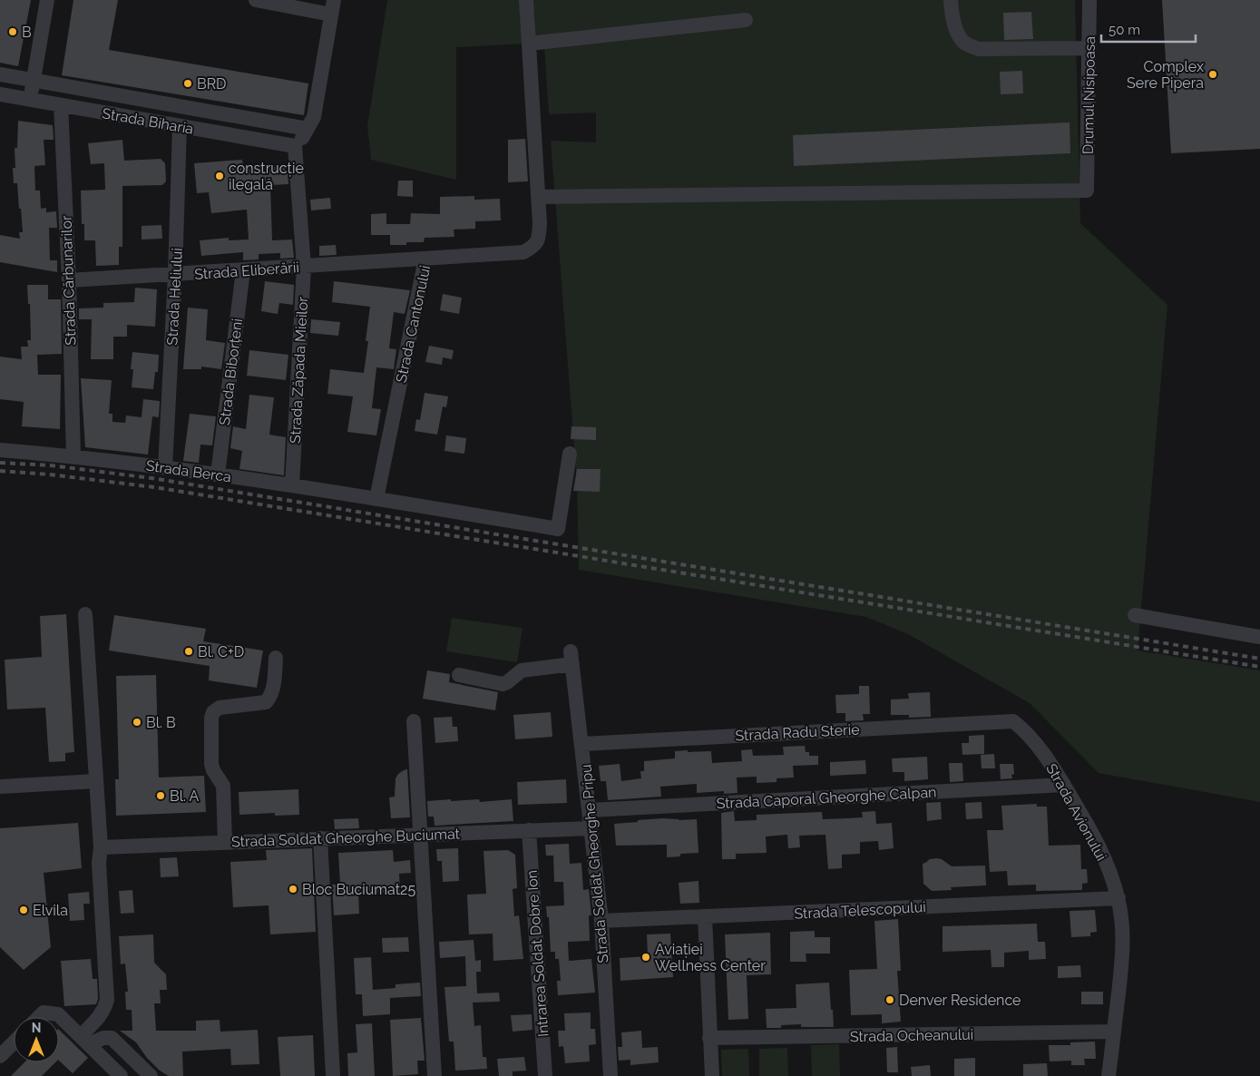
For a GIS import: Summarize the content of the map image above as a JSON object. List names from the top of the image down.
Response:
{
  "streets": {
    "street": [
      "Drumul Nisipoasa",
      "Strada Biharia",
      "Strada Eliberării",
      "Strada Cărbunarilor",
      "Strada Heliului",
      "Strada Cantonului",
      "Strada Zăpada Mieilor",
      "Strada Biborțeni",
      "Strada Berca",
      "Strada Radu Sterie",
      "Strada Caporal Gheorghe Calpan",
      "Strada Avionului",
      "Strada Soldat Gheorghe Buciumat",
      "Strada Soldat Gheorghe Pripu",
      "Strada Telescopului",
      "Intrarea Soldat Dobre Ion",
      "Strada Ocheanului"
    ]
  },
  "crossings": [
    ["Drumul Nisipoasa", "Strada Cantonului"],
    ["Strada Biharia", "Strada Cărbunarilor"],
    ["Strada Biharia", "Strada Heliului"],
    ["Strada Biharia", "Strada Zăpada Mieilor"],
    ["Strada Eliberării", "Strada Cărbunarilor"],
    ["Strada Eliberării", "Strada Heliului"],
    ["Strada Eliberării", "Strada Cantonului"],
    ["Strada Eliberării", "Strada Zăpada Mieilor"],
    ["Strada Eliberării", "Strada Biborțeni"],
    ["Strada Cărbunarilor", "Strada Berca"],
    ["Strada Heliului", "Strada Berca"],
    ["Strada Cantonului", "Strada Berca"],
    ["Strada Zăpada Mieilor", "Strada Berca"],
    ["Strada Biborțeni", "Strada Berca"],
    ["Strada Radu Sterie", "Strada Avionului"],
    ["Strada Radu Sterie", "Strada Soldat Gheorghe Pripu"],
    ["Strada Caporal Gheorghe Calpan", "Strada Avionului"],
    ["Strada Caporal Gheorghe Calpan", "Strada Soldat Gheorghe Pripu"],
    ["Strada Avionului", "Strada Telescopului"],
    ["Strada Avionului", "Strada Ocheanului"],
    ["Strada Soldat Gheorghe Buciumat", "Strada Soldat Gheorghe Pripu"],
    ["Strada Soldat Gheorghe Buciumat", "Intrarea Soldat Dobre Ion"],
    ["Strada Soldat Gheorghe Pripu", "Strada Telescopului"]
  ],
  "places": [
    "B",
    "Complex Sere Pipera",
    "BRD",
    "construcție ilegală",
    "Bl. C+D",
    "Bl. B",
    "Bl. A",
    "Bloc Buciumat25",
    "Elvila",
    "Aviației Wellness Center",
    "Denver Residence"
  ],
  "scale_bar": "50 m",
  "north": "top"
}
